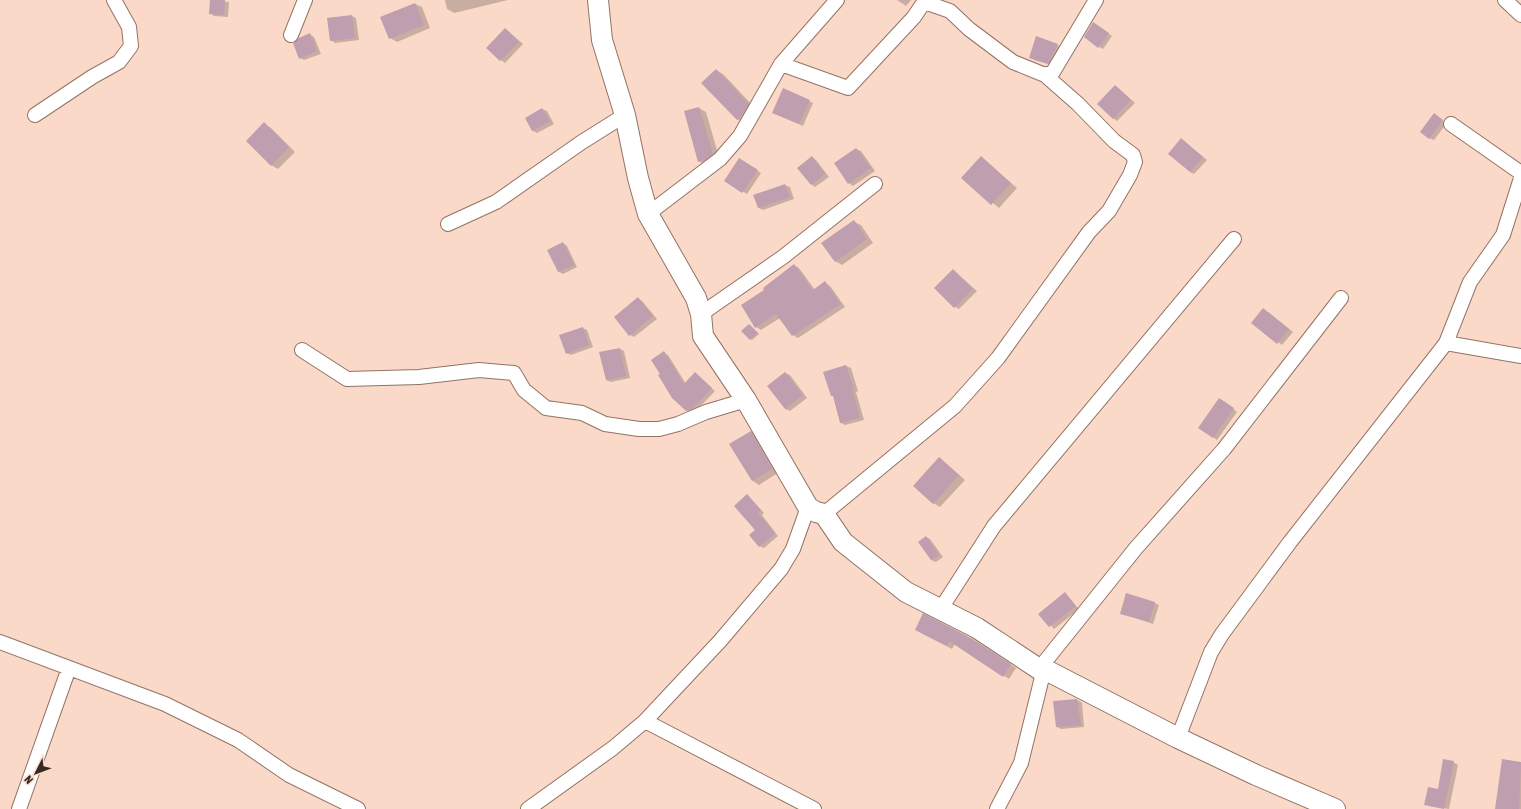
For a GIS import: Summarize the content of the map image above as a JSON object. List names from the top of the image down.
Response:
{
  "north": "bottom left"
}
